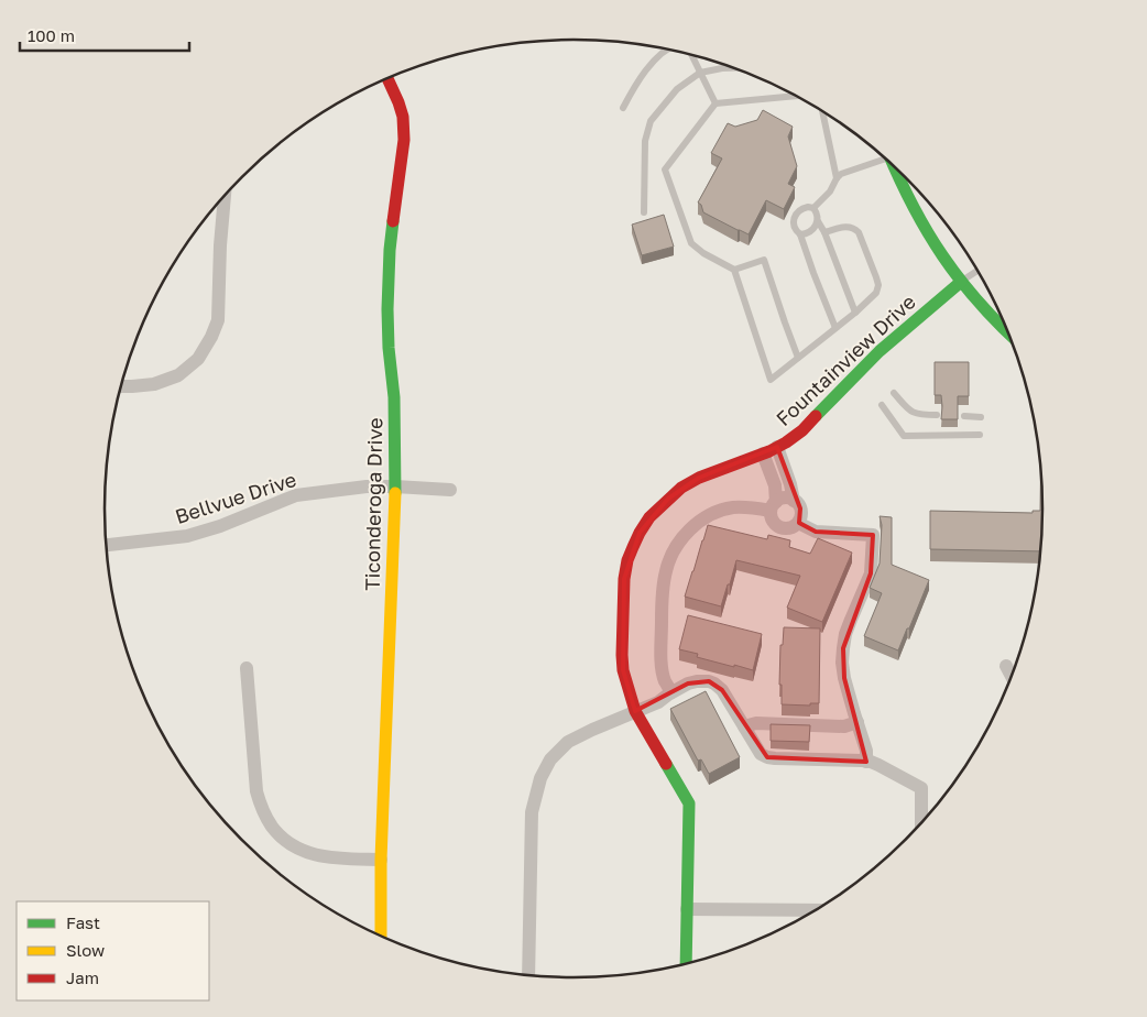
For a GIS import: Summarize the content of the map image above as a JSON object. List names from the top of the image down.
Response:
{
  "streets": {
    "street": ["Fountainview Drive", "Bellvue Drive", "Ticonderoga Drive"]
  },
  "crossings": [
    ["Bellvue Drive", "Ticonderoga Drive"]
  ],
  "legend": ["Fast", "Slow", "Jam"],
  "scale_bar": "100 m"
}
